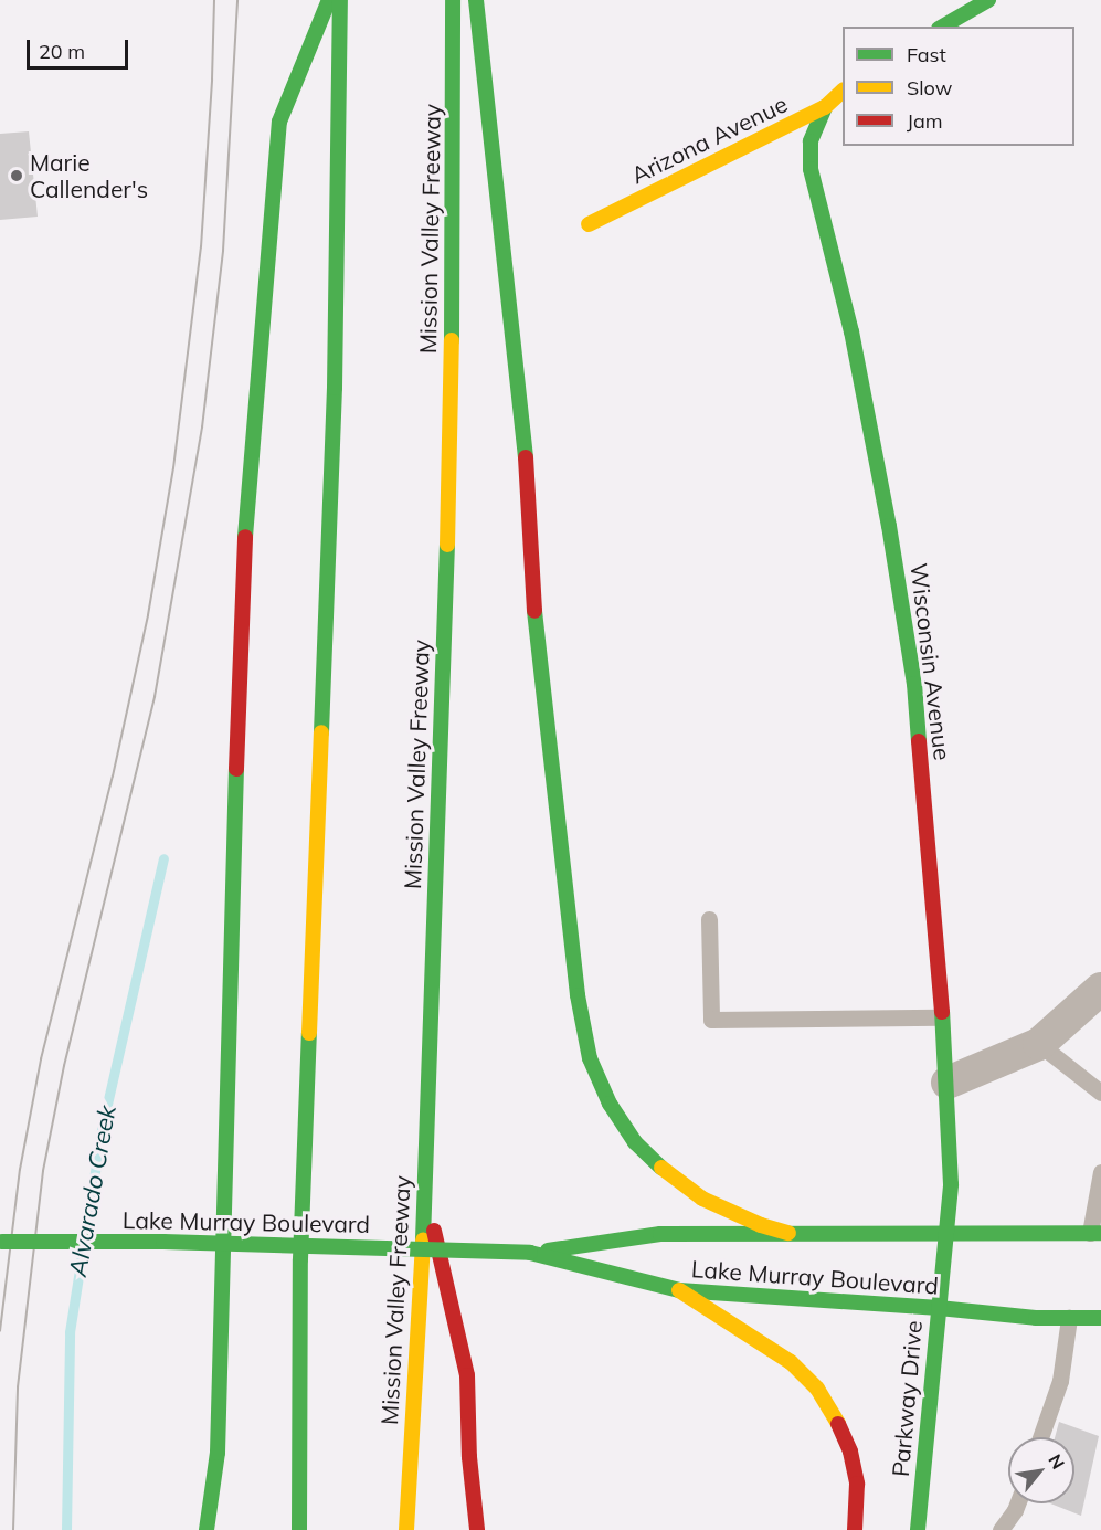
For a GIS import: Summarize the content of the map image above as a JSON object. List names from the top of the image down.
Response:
{
  "streets": {
    "main road": [
      "Arizona Avenue",
      "Mission Valley Freeway",
      "Wisconsin Avenue",
      "Lake Murray Boulevard",
      "Parkway Drive"
    ]
  },
  "crossings": [
    ["Arizona Avenue", "Wisconsin Avenue"],
    ["Wisconsin Avenue", "Lake Murray Boulevard"],
    ["Wisconsin Avenue", "Parkway Drive"],
    ["Lake Murray Boulevard", "Parkway Drive"]
  ],
  "water": ["Alvarado Creek"],
  "places": ["Marie Callender's"],
  "legend": ["Fast", "Slow", "Jam"],
  "scale_bar": "20 m",
  "north": "top right"
}
